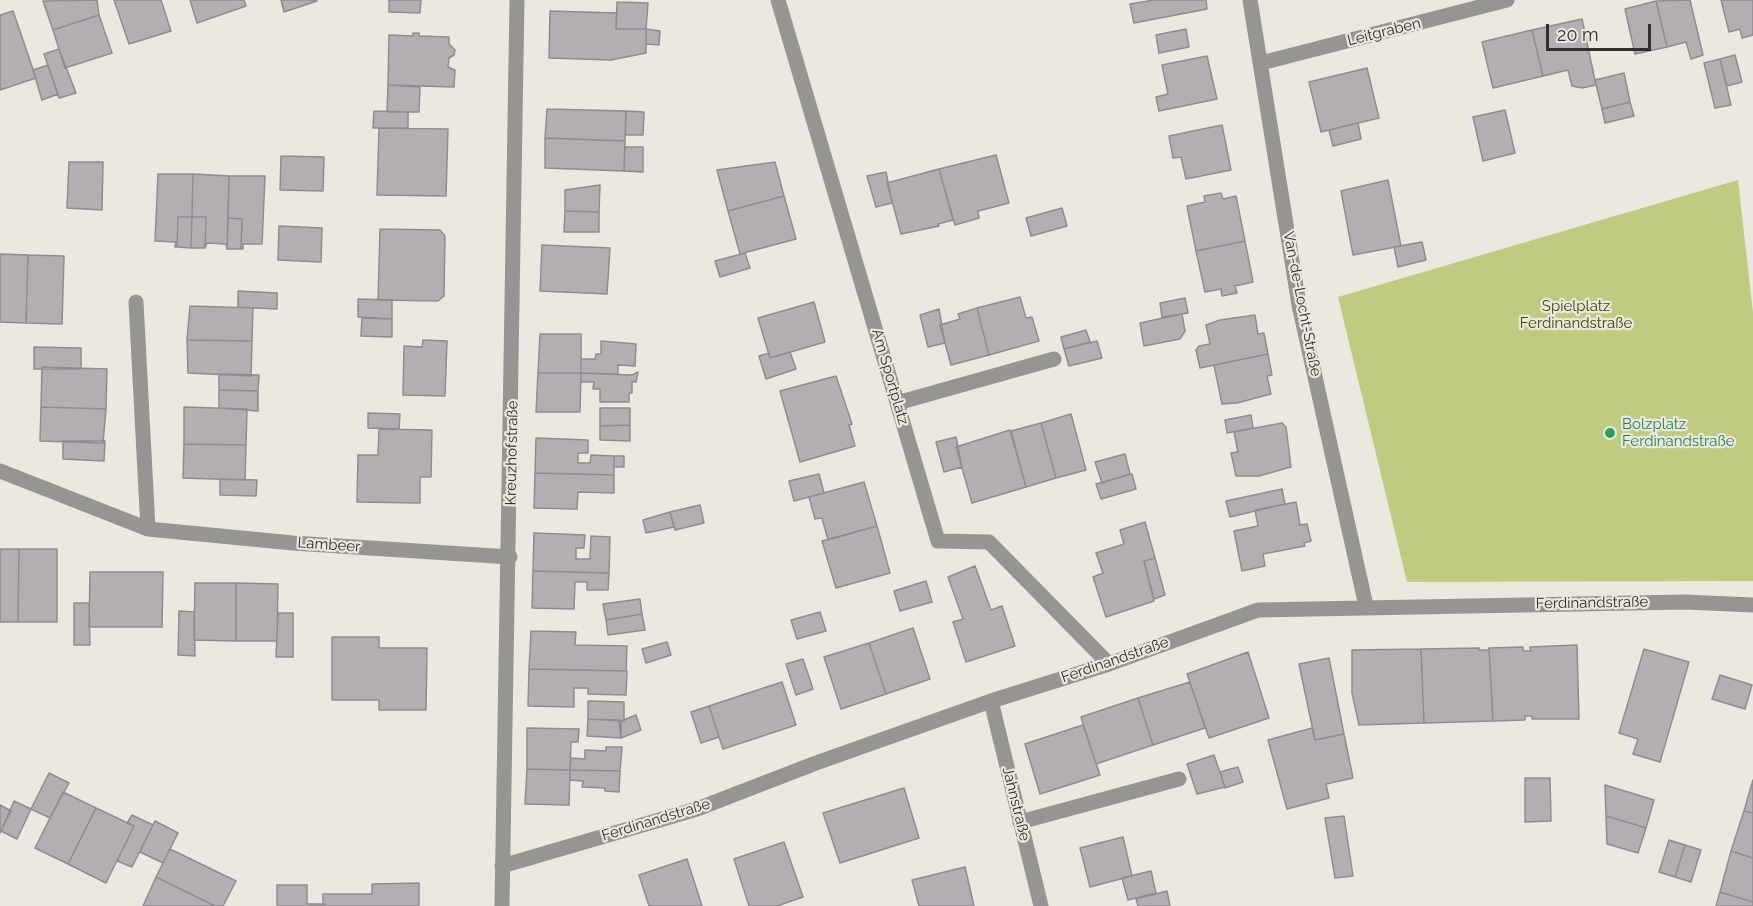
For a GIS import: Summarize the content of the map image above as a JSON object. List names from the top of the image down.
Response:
{
  "streets": {
    "street": [
      "Leitgraben",
      "Van-de-Locht-Straße",
      "Am Sportplatz",
      "Kreuzhofstraße",
      "Lambeer",
      "Ferdinandstraße",
      "Jahnstraße"
    ]
  },
  "crossings": [
    ["Leitgraben", "Van-de-Locht-Straße"],
    ["Van-de-Locht-Straße", "Ferdinandstraße"],
    ["Am Sportplatz", "Ferdinandstraße"],
    ["Kreuzhofstraße", "Lambeer"],
    ["Kreuzhofstraße", "Ferdinandstraße"],
    ["Ferdinandstraße", "Jahnstraße"]
  ],
  "parks": ["Spielplatz Ferdinandstraße"],
  "places": ["Bolzplatz Ferdinandstraße"],
  "scale_bar": "20 m"
}
